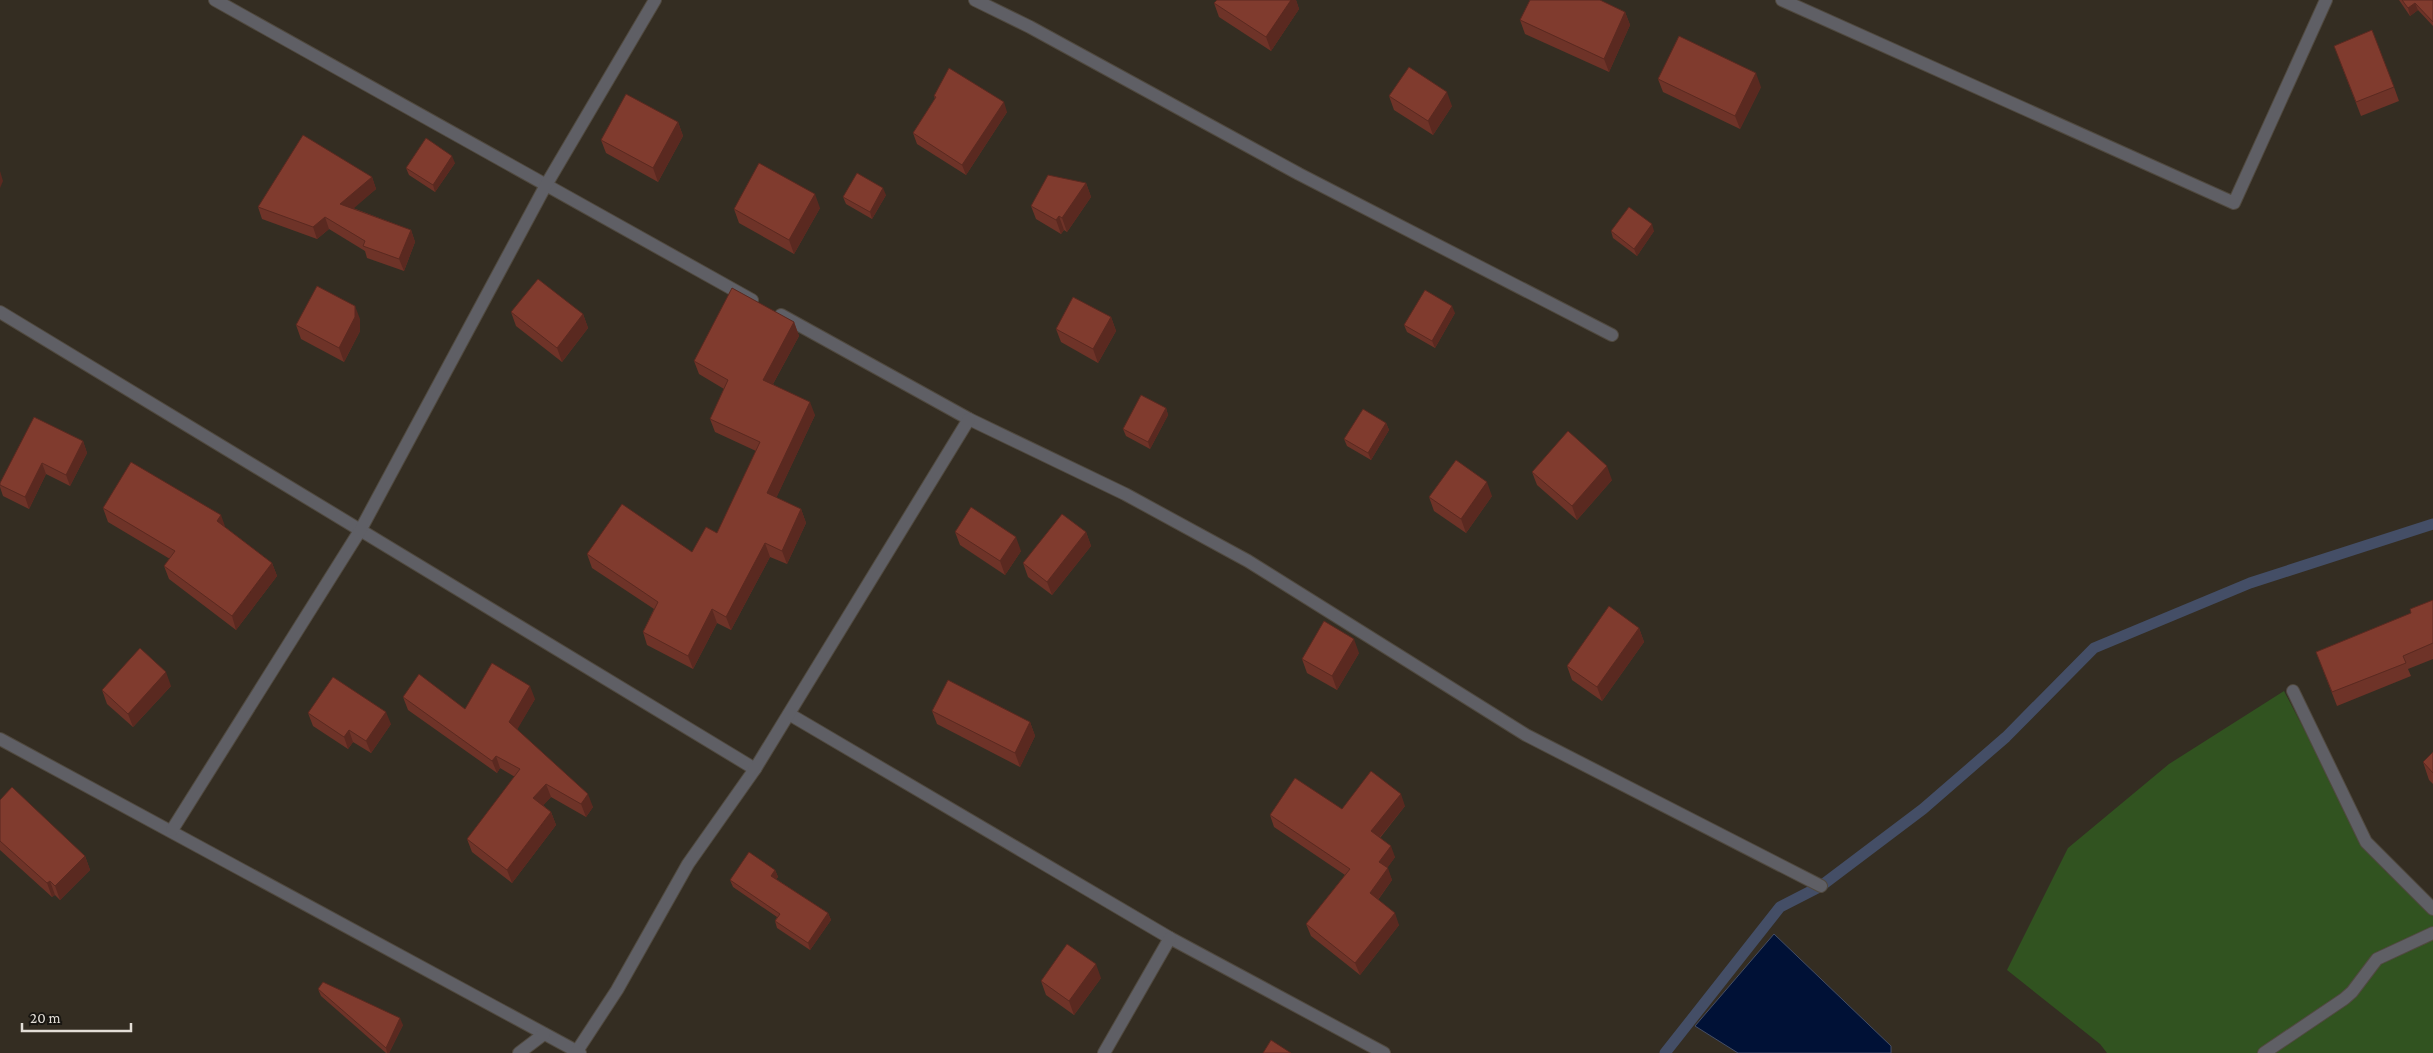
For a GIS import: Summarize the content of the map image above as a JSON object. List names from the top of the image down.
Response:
{
  "scale_bar": "20 m"
}
